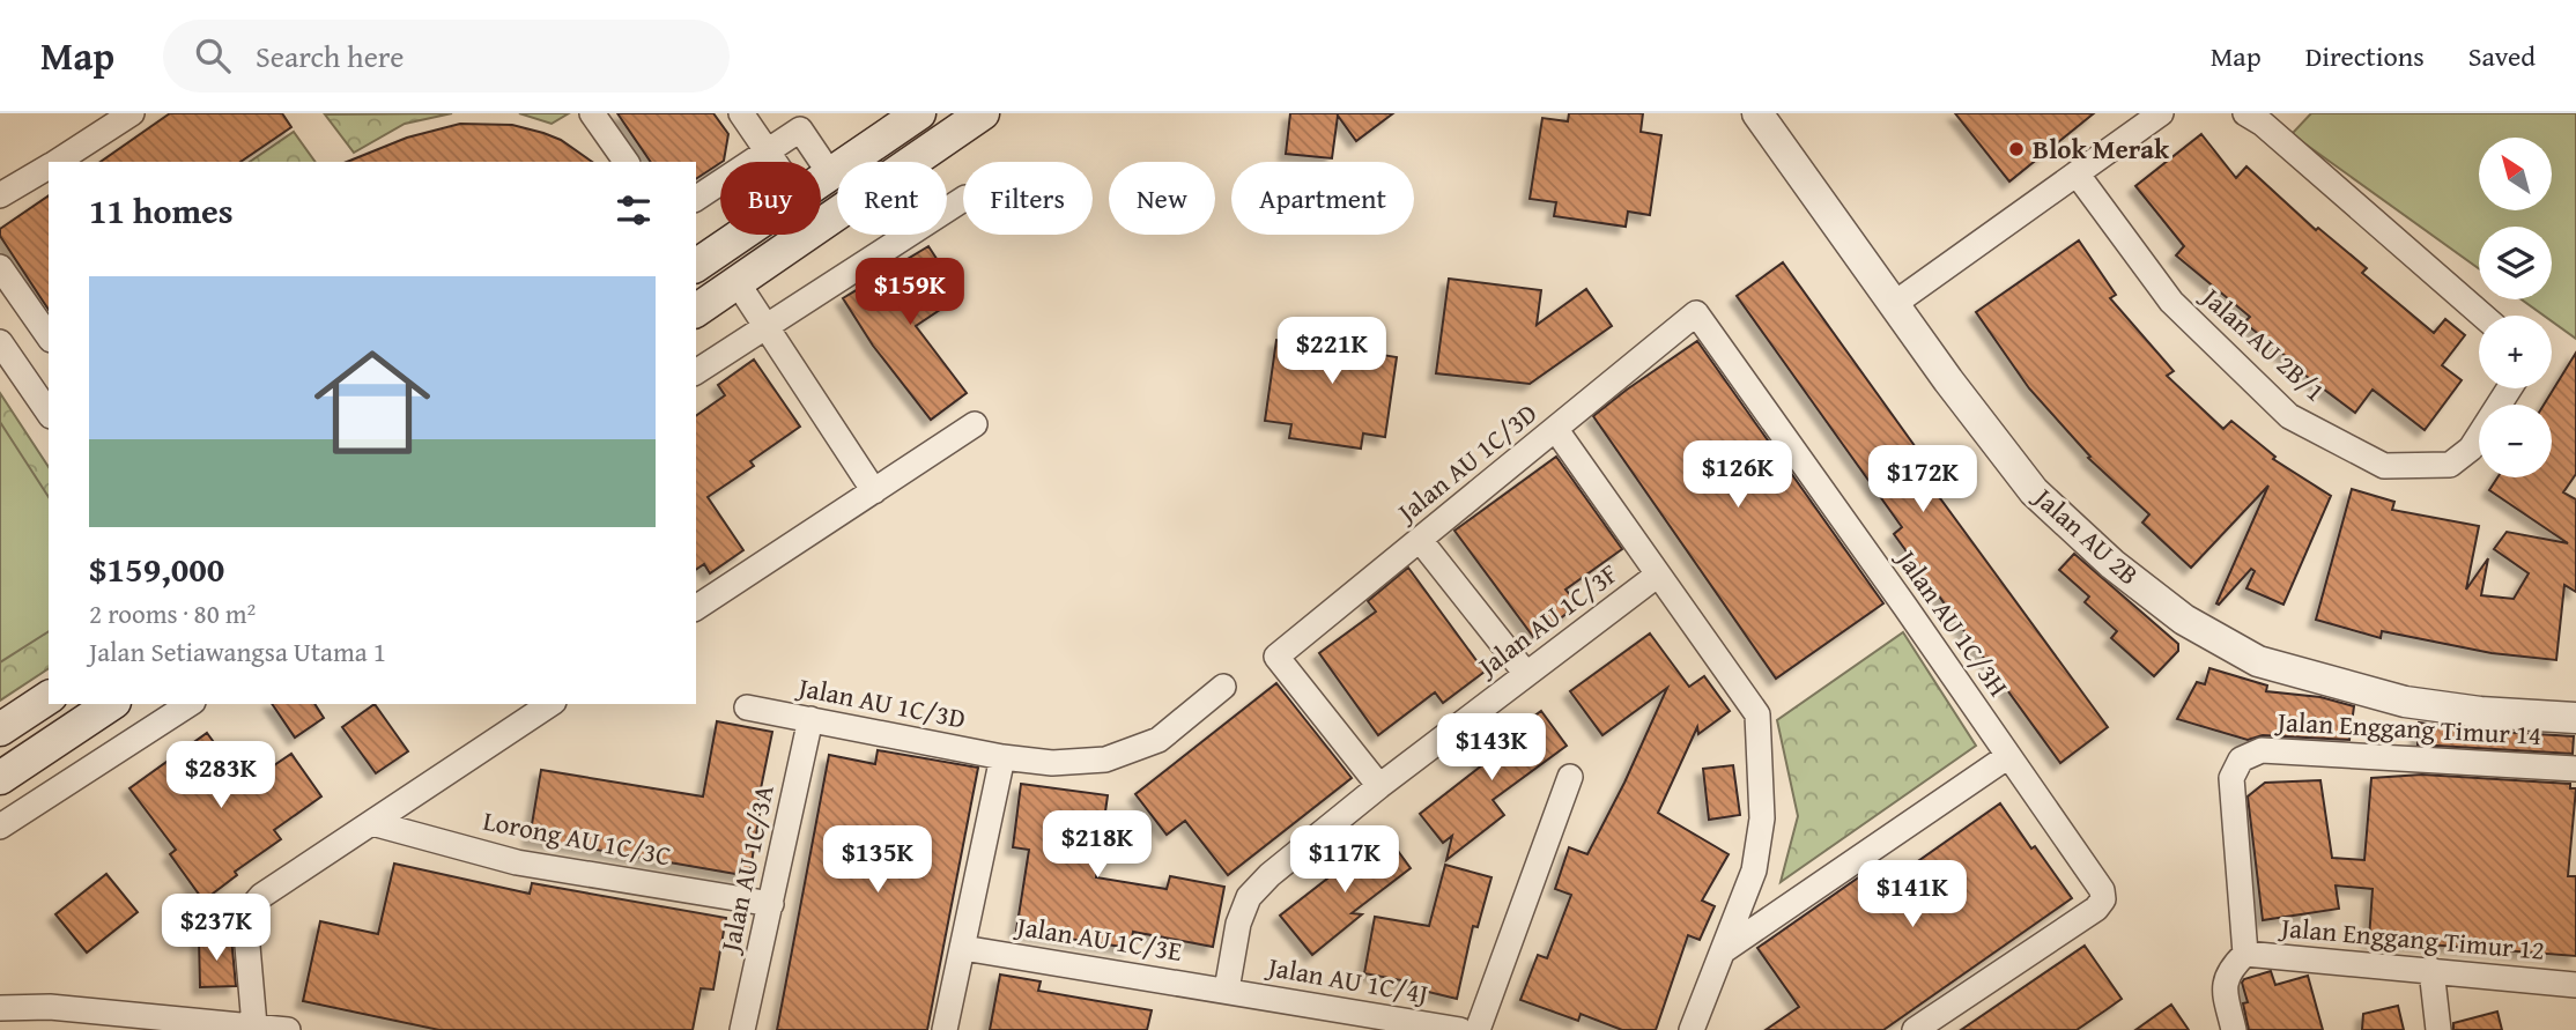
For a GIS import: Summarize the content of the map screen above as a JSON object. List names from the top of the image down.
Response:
{
  "streets": {
    "street": [
      "Jalan AU 2B/1",
      "Jalan AU 1C/3D",
      "Jalan AU 2B",
      "Jalan AU 1C/3F",
      "Jalan AU 1C/3H",
      "Jalan Enggang Timur 14",
      "Lorong AU 1C/3C",
      "Jalan AU 1C/3A",
      "Jalan AU 1C/3E",
      "Jalan Enggang Timur 12",
      "Jalan AU 1C/4J"
    ]
  },
  "crossings": [
    ["Jalan AU 1C/3D", "Jalan AU 1C/3F"],
    ["Jalan AU 1C/3D", "Jalan AU 1C/3H"],
    ["Jalan AU 1C/3D", "Jalan AU 1C/3A"],
    ["Jalan AU 1C/3F", "Jalan AU 1C/3E"],
    ["Jalan AU 1C/3F", "Jalan AU 1C/4J"],
    ["Jalan Enggang Timur 14", "Jalan Enggang Timur 12"],
    ["Lorong AU 1C/3C", "Jalan AU 1C/3A"],
    ["Jalan AU 1C/3E", "Jalan AU 1C/4J"]
  ],
  "places": ["Blok Merak"],
  "north": "top left",
  "page": {
    "header": "Map",
    "search": "Search here",
    "nav": ["Map", "Directions", "Saved"],
    "map_buttons": ["+", "−"],
    "chip": [
      "Buy",
      "Rent",
      "Filters",
      "New",
      "Apartment"
    ],
    "heading": "11 homes",
    "price": [
      "$159K",
      "$221K",
      "$126K",
      "$172K",
      "$143K",
      "$283K",
      "$218K",
      "$135K",
      "$117K",
      "$141K",
      "$237K"
    ],
    "list": [
      {
        "name": "$159,000",
        "note": "2 rooms · 80 m² · Jalan Setiawangsa Utama 1"
      }
    ]
  }
}
